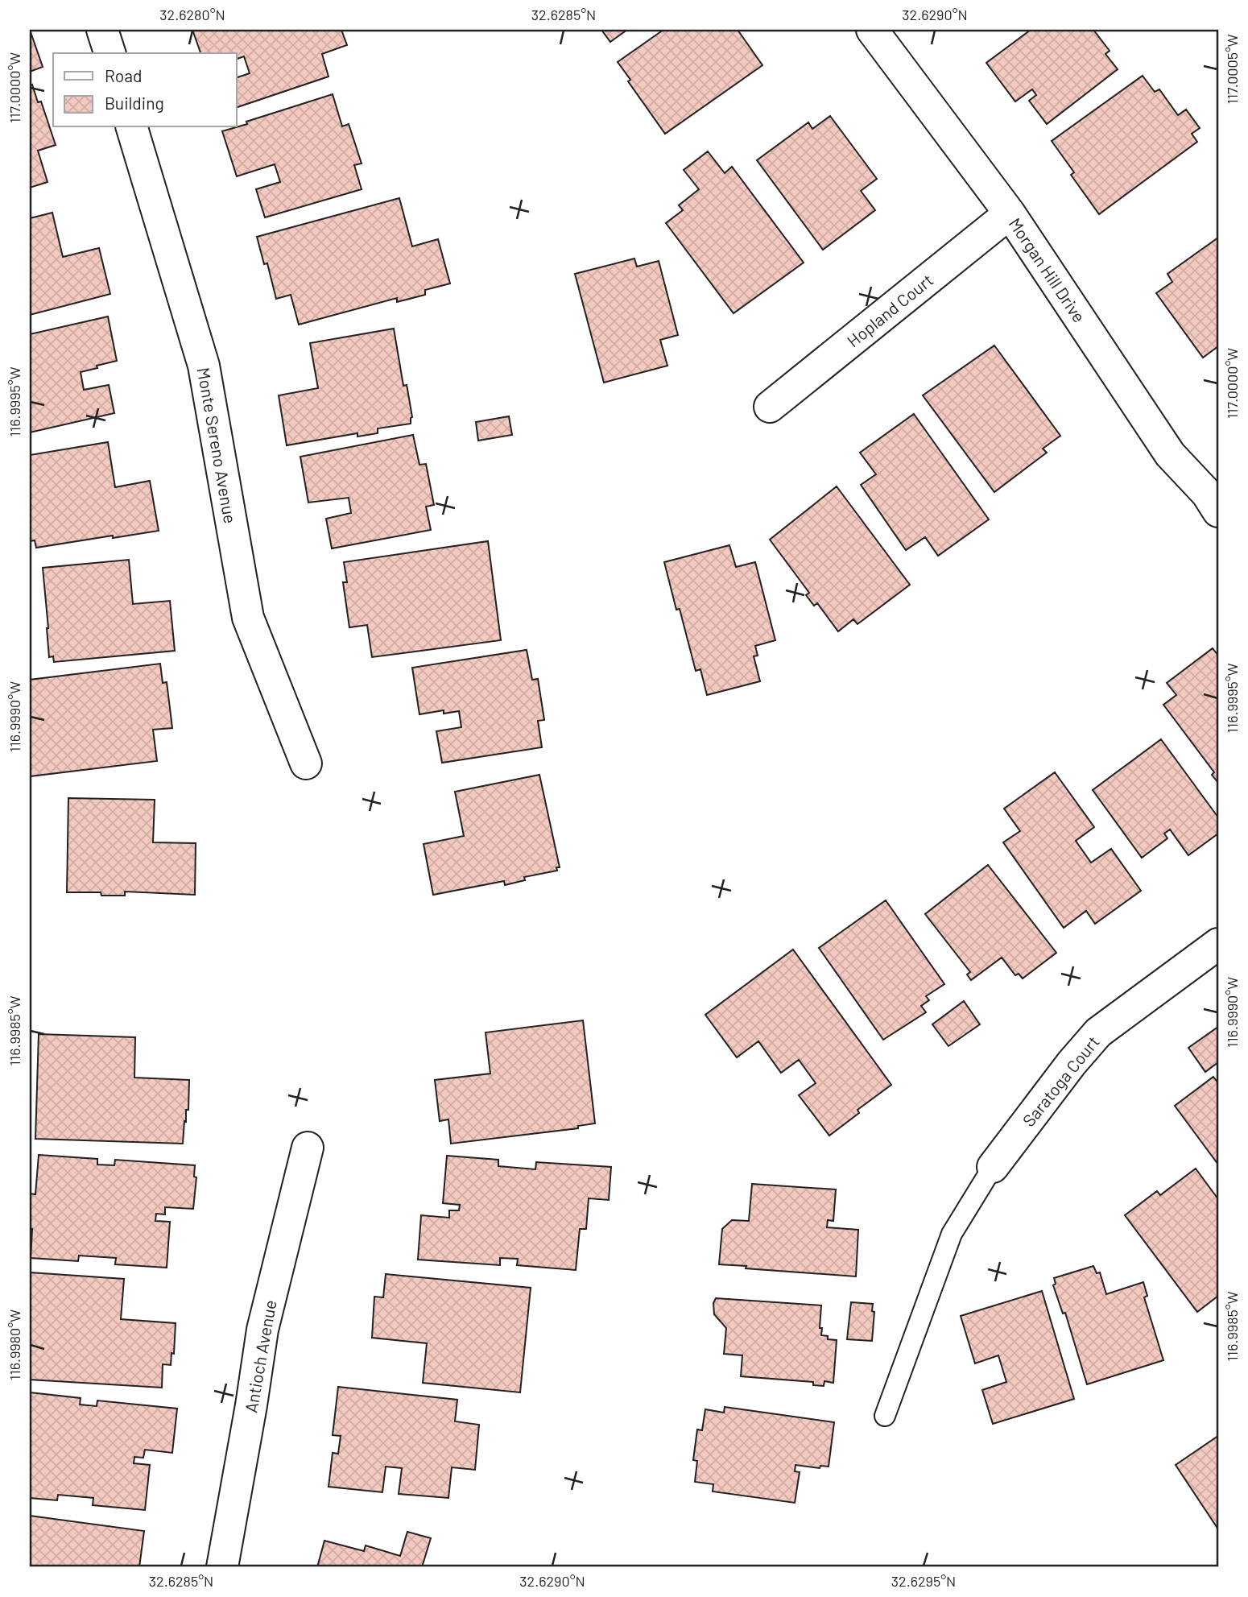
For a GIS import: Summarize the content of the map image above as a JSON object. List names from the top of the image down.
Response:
{
  "streets": {
    "street": [
      "Morgan Hill Drive",
      "Hopland Court",
      "Monte Sereno Avenue",
      "Saratoga Court",
      "Antioch Avenue"
    ]
  },
  "crossings": [
    ["Morgan Hill Drive", "Hopland Court"]
  ],
  "legend": ["Road", "Building"],
  "coordinates": [
    "32.6280°N",
    "32.6285°N",
    "32.6290°N",
    "117.0005°W",
    "117.0000°W",
    "116.9995°W",
    "116.9990°W",
    "116.9985°W",
    "116.9980°W",
    "32.6295°N"
  ]
}
